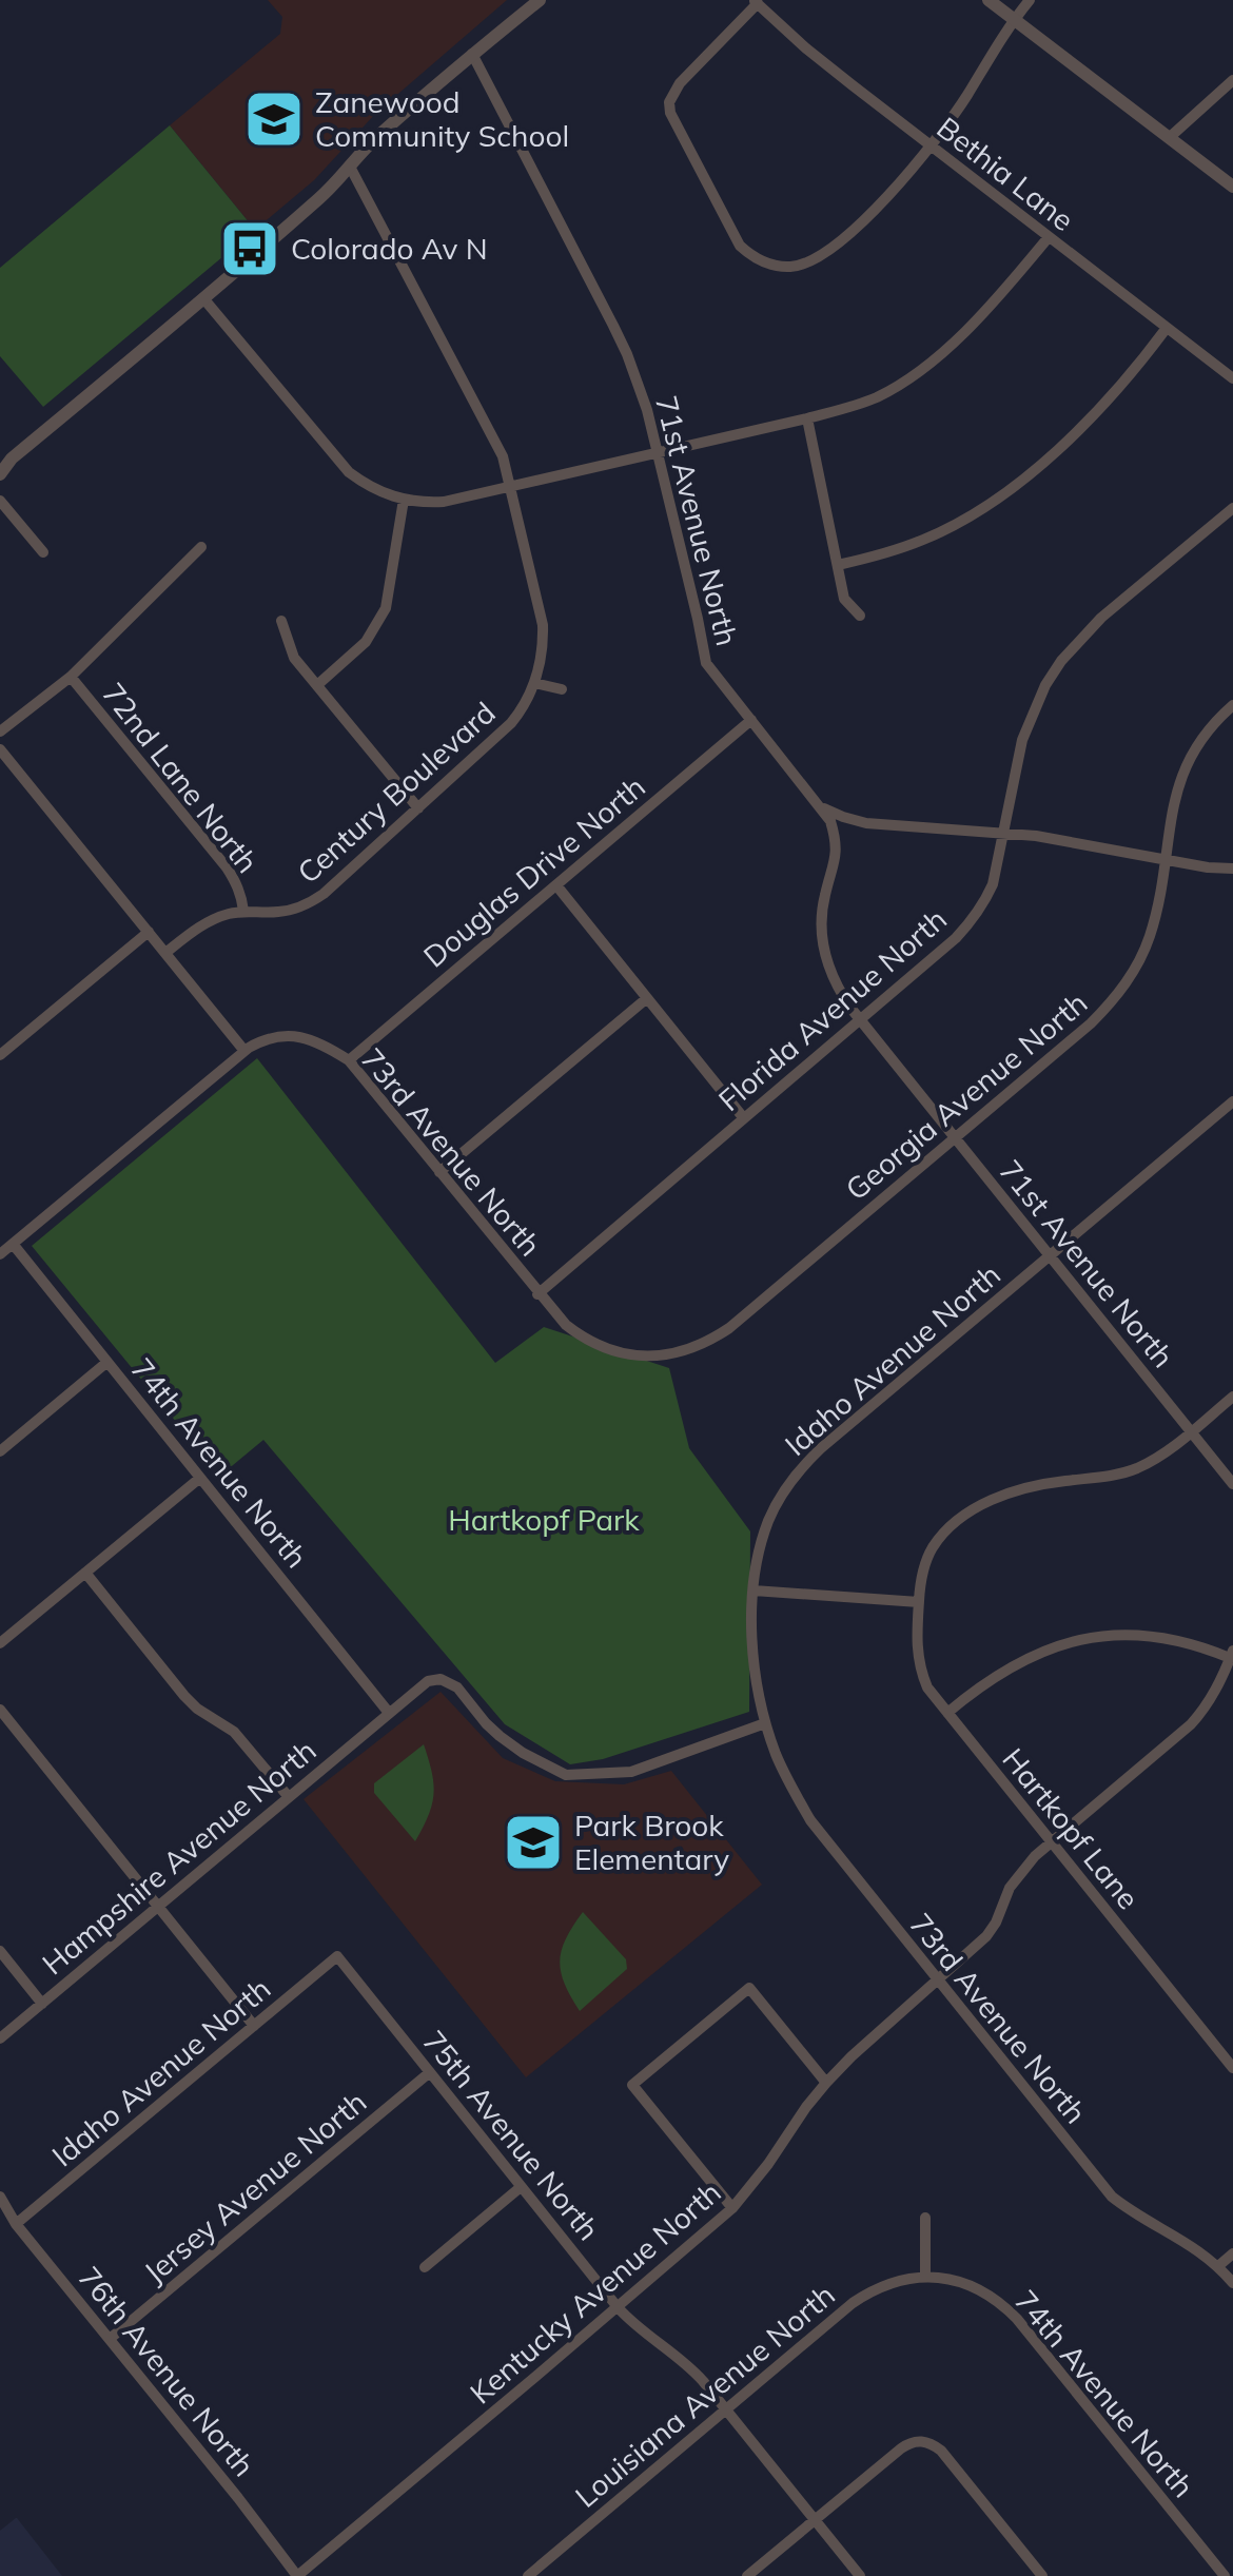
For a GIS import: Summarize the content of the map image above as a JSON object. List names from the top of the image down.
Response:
{
  "streets": {
    "street": [
      "Bethia Lane",
      "71st Avenue North",
      "72nd Lane North",
      "Century Boulevard",
      "Douglas Drive North",
      "Florida Avenue North",
      "Georgia Avenue North",
      "73rd Avenue North",
      "Idaho Avenue North",
      "74th Avenue North",
      "Hartkopf Lane",
      "Hampshire Avenue North",
      "75th Avenue North",
      "Jersey Avenue North",
      "Kentucky Avenue North",
      "76th Avenue North",
      "Louisiana Avenue North"
    ]
  },
  "crossings": [
    ["71st Avenue North", "Douglas Drive North"],
    ["71st Avenue North", "Florida Avenue North"],
    ["71st Avenue North", "Georgia Avenue North"],
    ["71st Avenue North", "Idaho Avenue North"],
    ["72nd Lane North", "Century Boulevard"],
    ["Douglas Drive North", "73rd Avenue North"],
    ["Florida Avenue North", "73rd Avenue North"],
    ["Georgia Avenue North", "73rd Avenue North"],
    ["73rd Avenue North", "Idaho Avenue North"],
    ["73rd Avenue North", "Kentucky Avenue North"],
    ["Idaho Avenue North", "75th Avenue North"],
    ["Idaho Avenue North", "76th Avenue North"],
    ["74th Avenue North", "Hampshire Avenue North"],
    ["74th Avenue North", "Louisiana Avenue North"],
    ["Hartkopf Lane", "Kentucky Avenue North"],
    ["75th Avenue North", "Jersey Avenue North"],
    ["75th Avenue North", "Kentucky Avenue North"],
    ["75th Avenue North", "Louisiana Avenue North"],
    ["Jersey Avenue North", "76th Avenue North"],
    ["Kentucky Avenue North", "76th Avenue North"]
  ],
  "parks": ["Hartkopf Park"],
  "places": {
    "school or university": ["Zanewood Community School", "Park Brook Elementary"],
    "bus stop": ["Colorado Av N"]
  }
}
